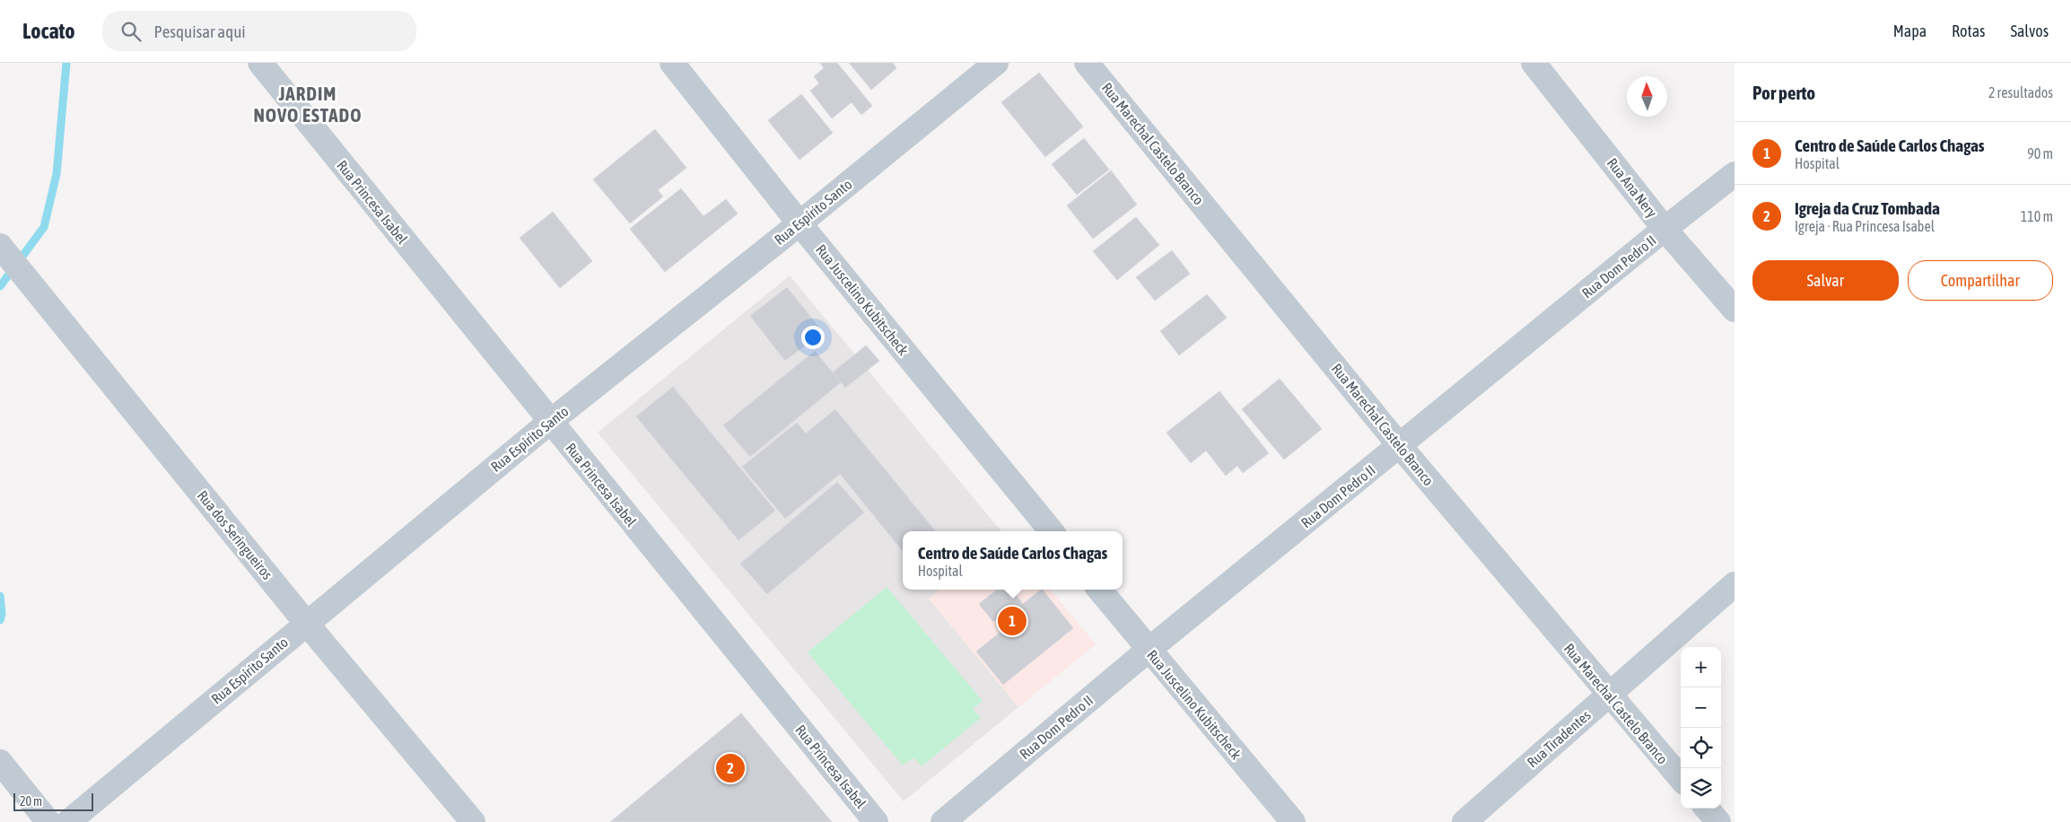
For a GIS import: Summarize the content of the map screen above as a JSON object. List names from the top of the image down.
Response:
{
  "streets": {
    "street": [
      "Rua Marechal Castelo Branco",
      "Rua Ana Nery",
      "Rua Princesa Isabel",
      "Rua Espírito Santo",
      "Rua Dom Pedro II",
      "Rua Juscelino Kubitscheck",
      "Rua dos Seringueiros",
      "Rua Tiradentes"
    ]
  },
  "crossings": [
    ["Rua Marechal Castelo Branco", "Rua Dom Pedro II"],
    ["Rua Marechal Castelo Branco", "Rua Tiradentes"],
    ["Rua Ana Nery", "Rua Dom Pedro II"],
    ["Rua Princesa Isabel", "Rua Espírito Santo"],
    ["Rua Espírito Santo", "Rua Juscelino Kubitscheck"],
    ["Rua Espírito Santo", "Rua dos Seringueiros"],
    ["Rua Dom Pedro II", "Rua Juscelino Kubitscheck"]
  ],
  "districts": ["JARDIM NOVO ESTADO"],
  "scale_bar": "20 m",
  "north": "top",
  "page": {
    "header": "Locato",
    "search": "Pesquisar aqui",
    "nav": ["Mapa", "Rotas", "Salvos"],
    "heading": ["Por perto", "2 resultados"],
    "list": [
      {
        "mark": "1",
        "name": "Centro de Saúde Carlos Chagas",
        "note": "Hospital",
        "value": "90 m"
      },
      {
        "mark": "2",
        "name": "Igreja da Cruz Tombada",
        "note": "Igreja · Rua Princesa Isabel",
        "value": "110 m"
      }
    ],
    "buttons": ["Salvar", "Compartilhar"],
    "popup": ["Centro de Saúde Carlos Chagas", "Hospital"],
    "pins": ["1", "2"],
    "map_buttons": ["+", "−"],
    "scale": "20 m"
  }
}
